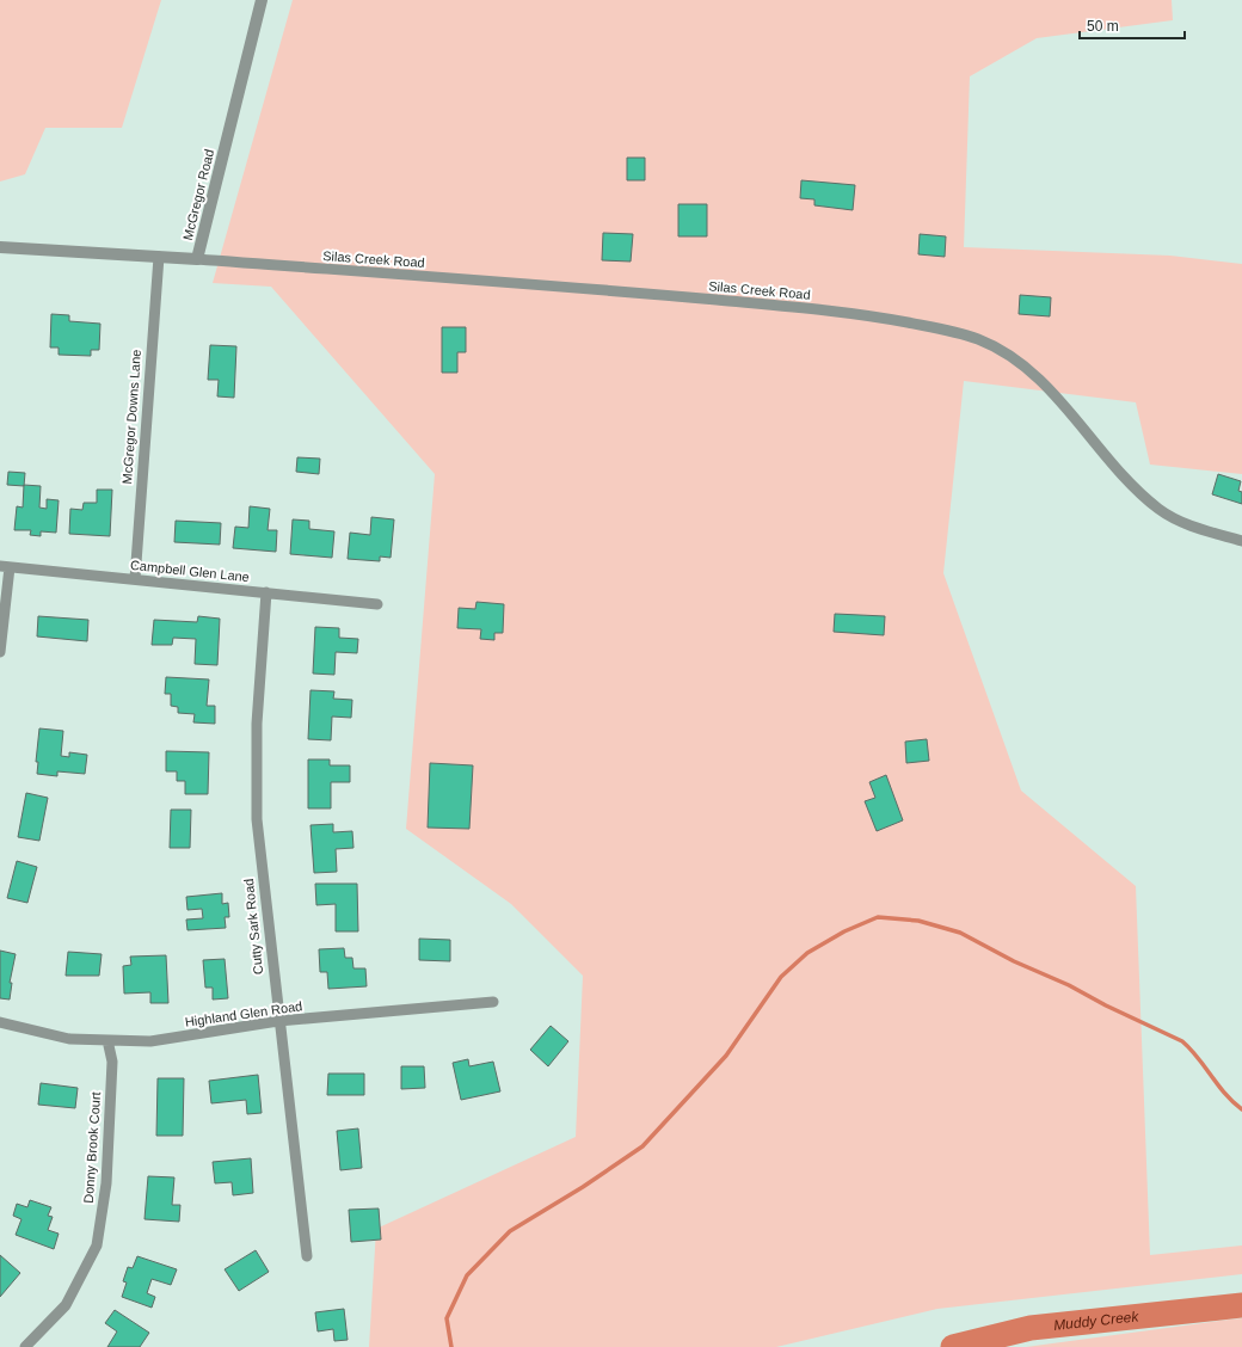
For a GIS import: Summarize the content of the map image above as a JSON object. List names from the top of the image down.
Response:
{
  "streets": {
    "street": [
      "McGregor Road",
      "Silas Creek Road",
      "McGregor Downs Lane",
      "Campbell Glen Lane",
      "Cutty Sark Road",
      "Highland Glen Road",
      "Donny Brook Court"
    ]
  },
  "crossings": [
    ["McGregor Road", "Silas Creek Road"],
    ["McGregor Road", "McGregor Downs Lane"],
    ["McGregor Downs Lane", "Campbell Glen Lane"],
    ["Campbell Glen Lane", "Cutty Sark Road"],
    ["Cutty Sark Road", "Highland Glen Road"],
    ["Highland Glen Road", "Donny Brook Court"]
  ],
  "water": ["Muddy Creek"],
  "scale_bar": "50 m"
}
